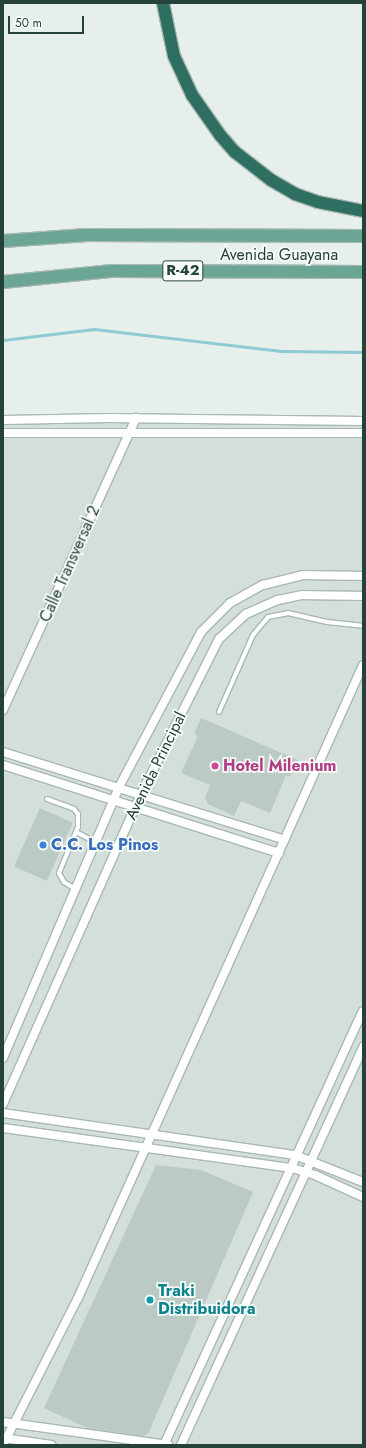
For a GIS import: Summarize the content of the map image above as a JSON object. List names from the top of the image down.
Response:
{
  "streets": {
    "main road": ["Avenida Guayana", "R-42"],
    "street": ["Calle Transversal 2", "Avenida Principal"]
  },
  "places": ["Hotel Milenium", "C.C. Los Pinos", "Traki Distribuidora"],
  "scale_bar": "50 m"
}
